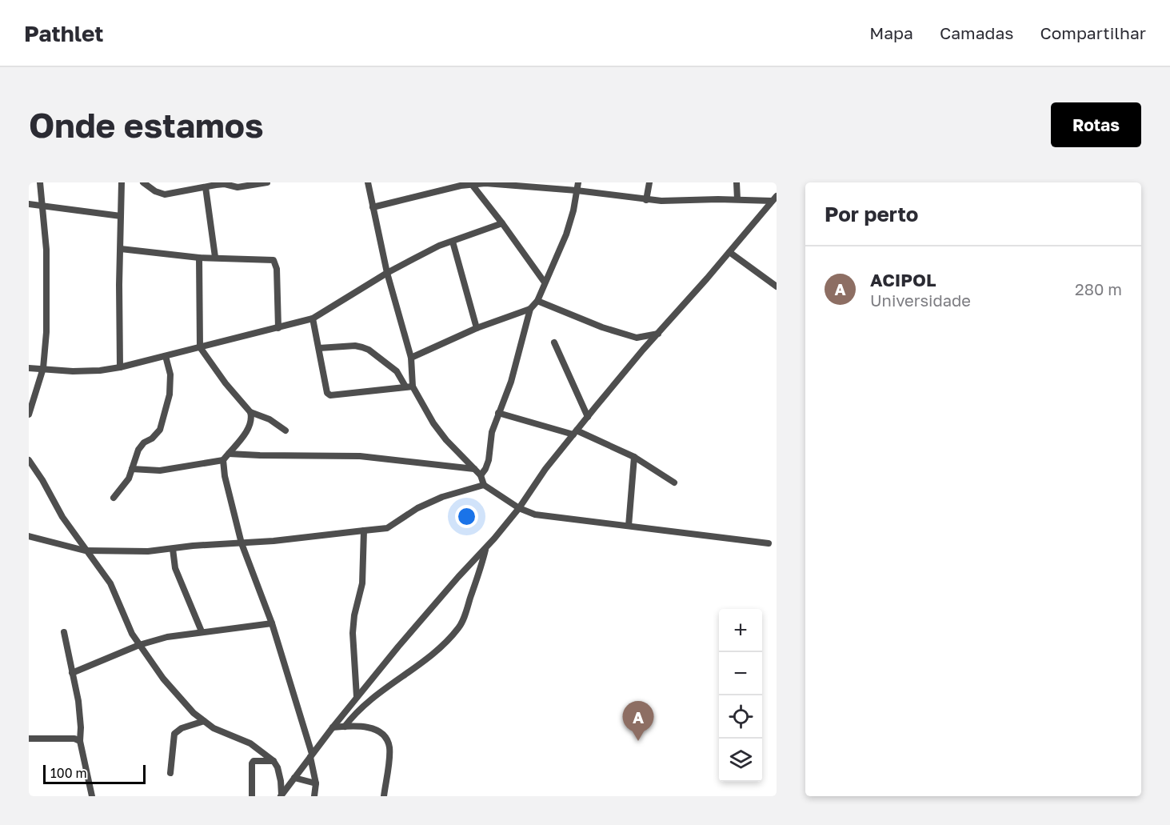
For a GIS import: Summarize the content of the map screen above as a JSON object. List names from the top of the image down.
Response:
{
  "scale_bar": "100 m",
  "page": {
    "header": "Pathlet",
    "nav": ["Mapa", "Camadas", "Compartilhar"],
    "buttons": "Rotas",
    "title": "Onde estamos",
    "heading": "Por perto",
    "list": [
      {
        "mark": "A",
        "name": "ACIPOL",
        "note": "Universidade",
        "value": "280 m"
      }
    ],
    "map_buttons": ["+", "−"],
    "pins": "A",
    "scale": "100 m"
  }
}
